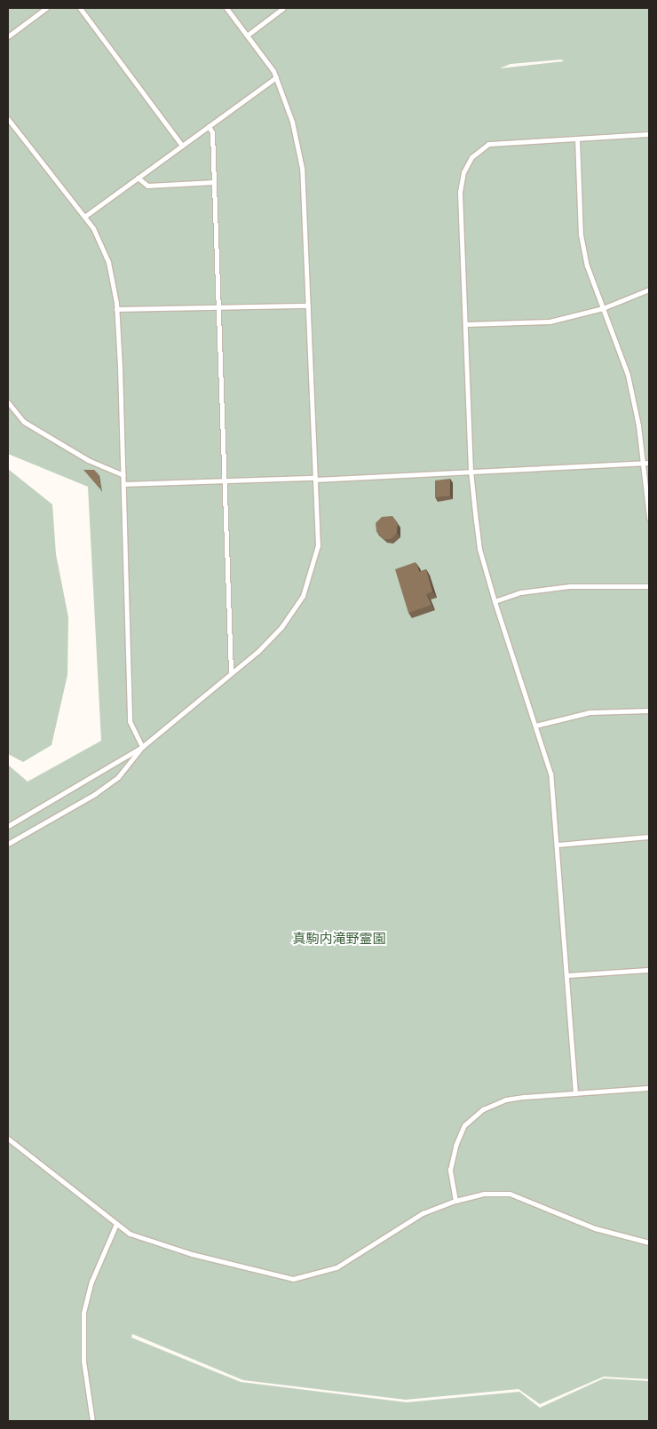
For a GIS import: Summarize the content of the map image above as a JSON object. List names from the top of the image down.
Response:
{
  "parks": ["真駒内滝野霊園"]
}
